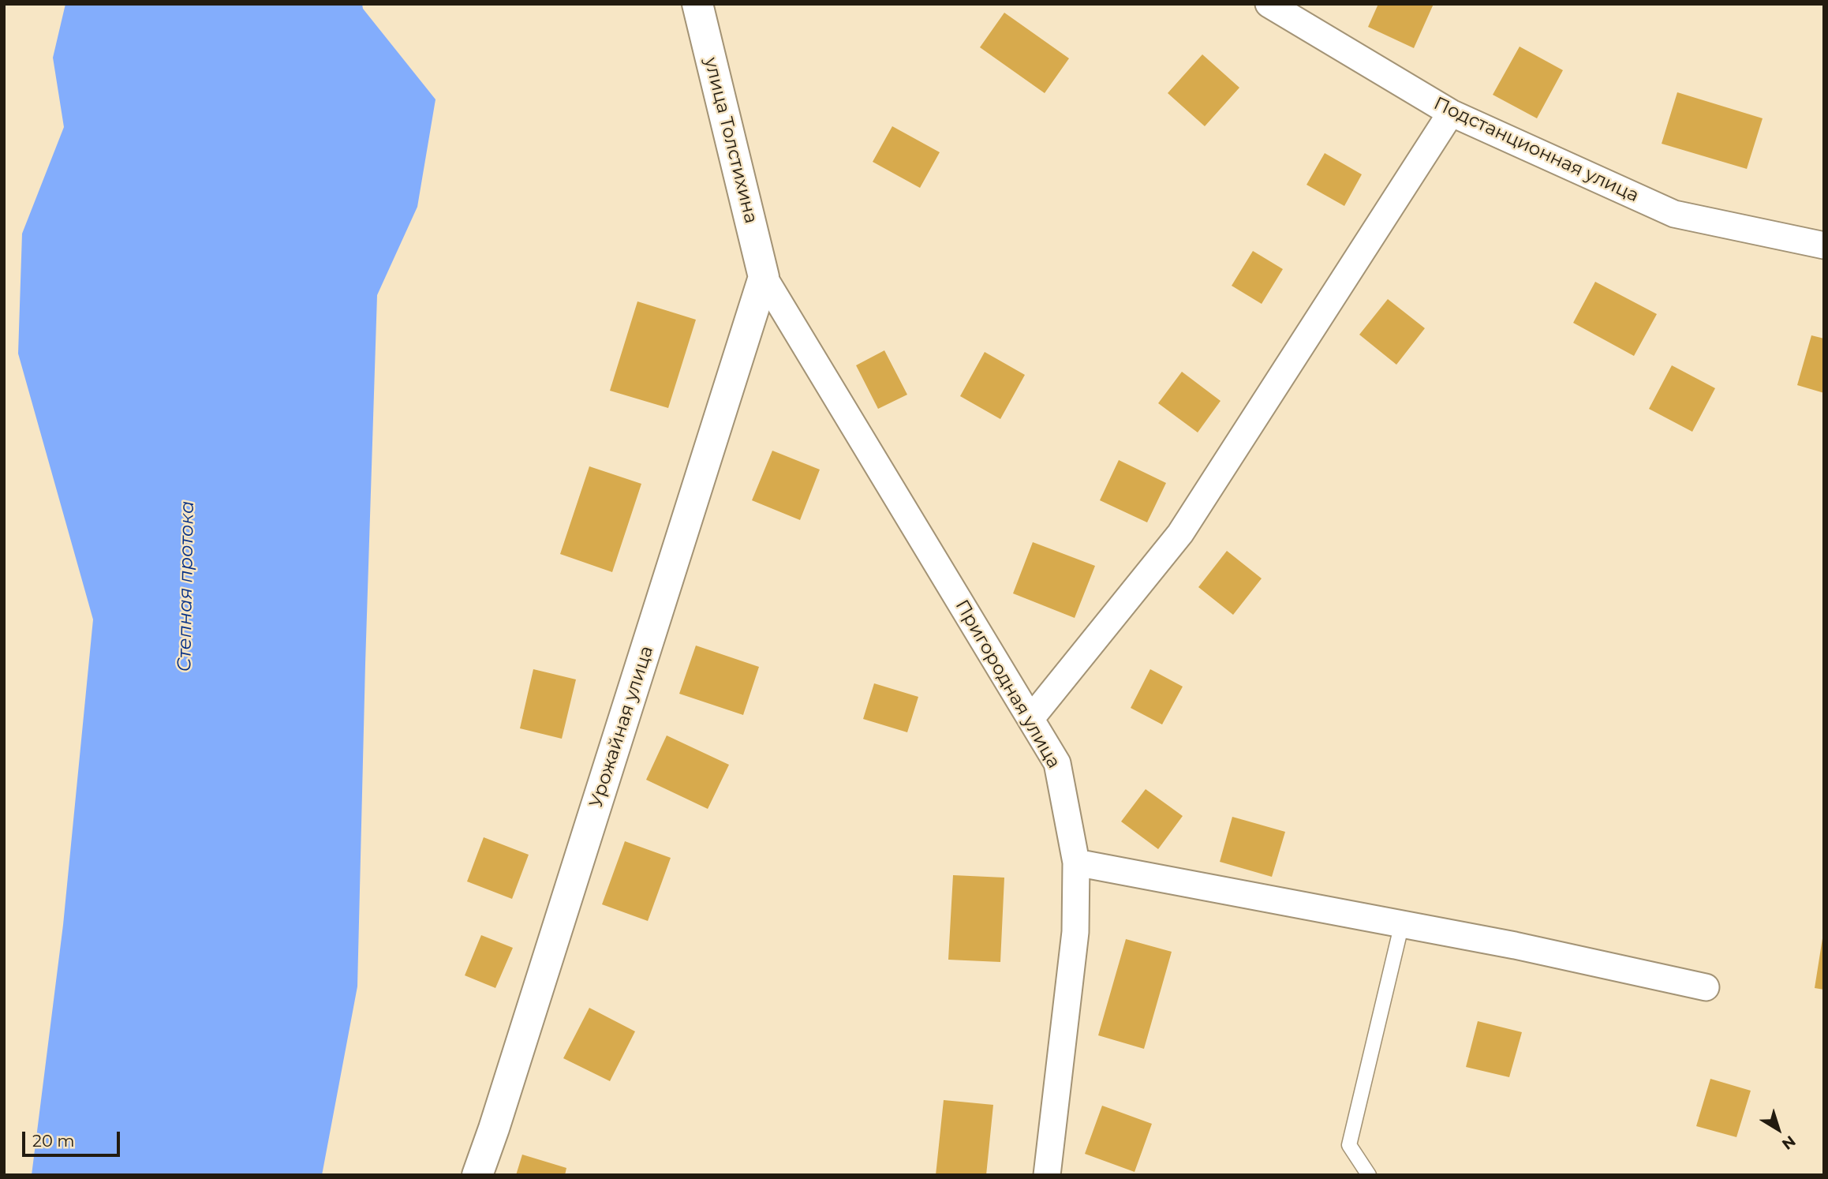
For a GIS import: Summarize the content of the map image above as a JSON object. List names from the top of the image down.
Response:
{
  "streets": {
    "street": [
      "улица Толстихина",
      "Подстанционная улица",
      "Пригородная улица",
      "Урожайная улица"
    ]
  },
  "crossings": [
    ["улица Толстихина", "Пригородная улица"],
    ["улица Толстихина", "Урожайная улица"],
    ["Пригородная улица", "Урожайная улица"]
  ],
  "water": ["Степная протока"],
  "scale_bar": "20 m",
  "north": "bottom right"
}
